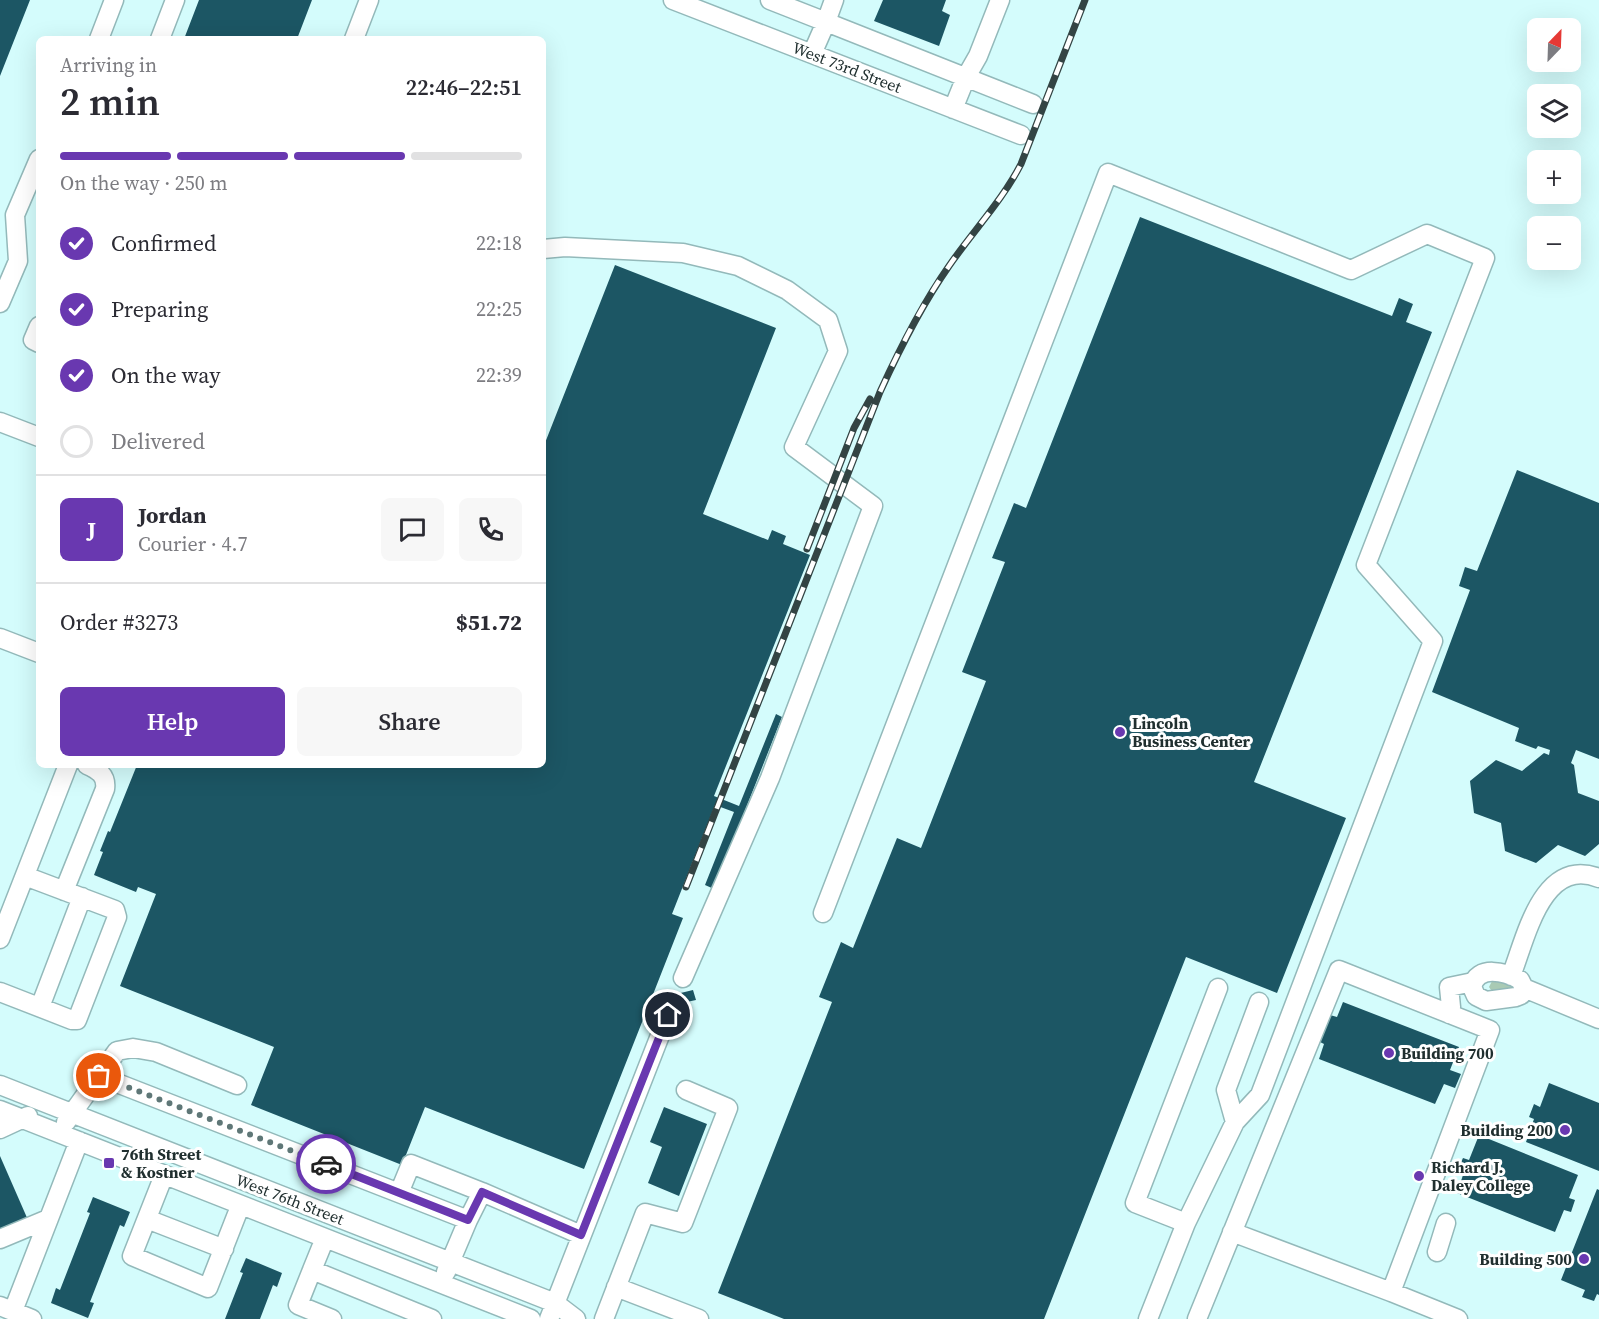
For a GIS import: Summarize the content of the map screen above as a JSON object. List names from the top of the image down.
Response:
{
  "streets": {
    "street": ["West 73rd Street", "West 76th Street"]
  },
  "places": {
    "other": [
      "Lincoln Business Center",
      "Building 700",
      "Building 200",
      "Richard J. Daley College",
      "Building 500"
    ],
    "transit": ["76th Street & Kostner"]
  },
  "north": "top right",
  "page": {
    "map_buttons": ["+", "−"],
    "heading": ["2 min", "Arriving in", "22:46–22:51"],
    "panel": [
      "Jordan",
      "Courier · 4.7",
      "Order #3273",
      "$51.72"
    ],
    "bar": "On the way · 250 m",
    "list": [
      ["Confirmed", "22:18"],
      ["Preparing", "22:25"],
      ["On the way", "22:39"],
      "Delivered"
    ],
    "round": "J",
    "buttons": ["Help", "Share"]
  }
}
